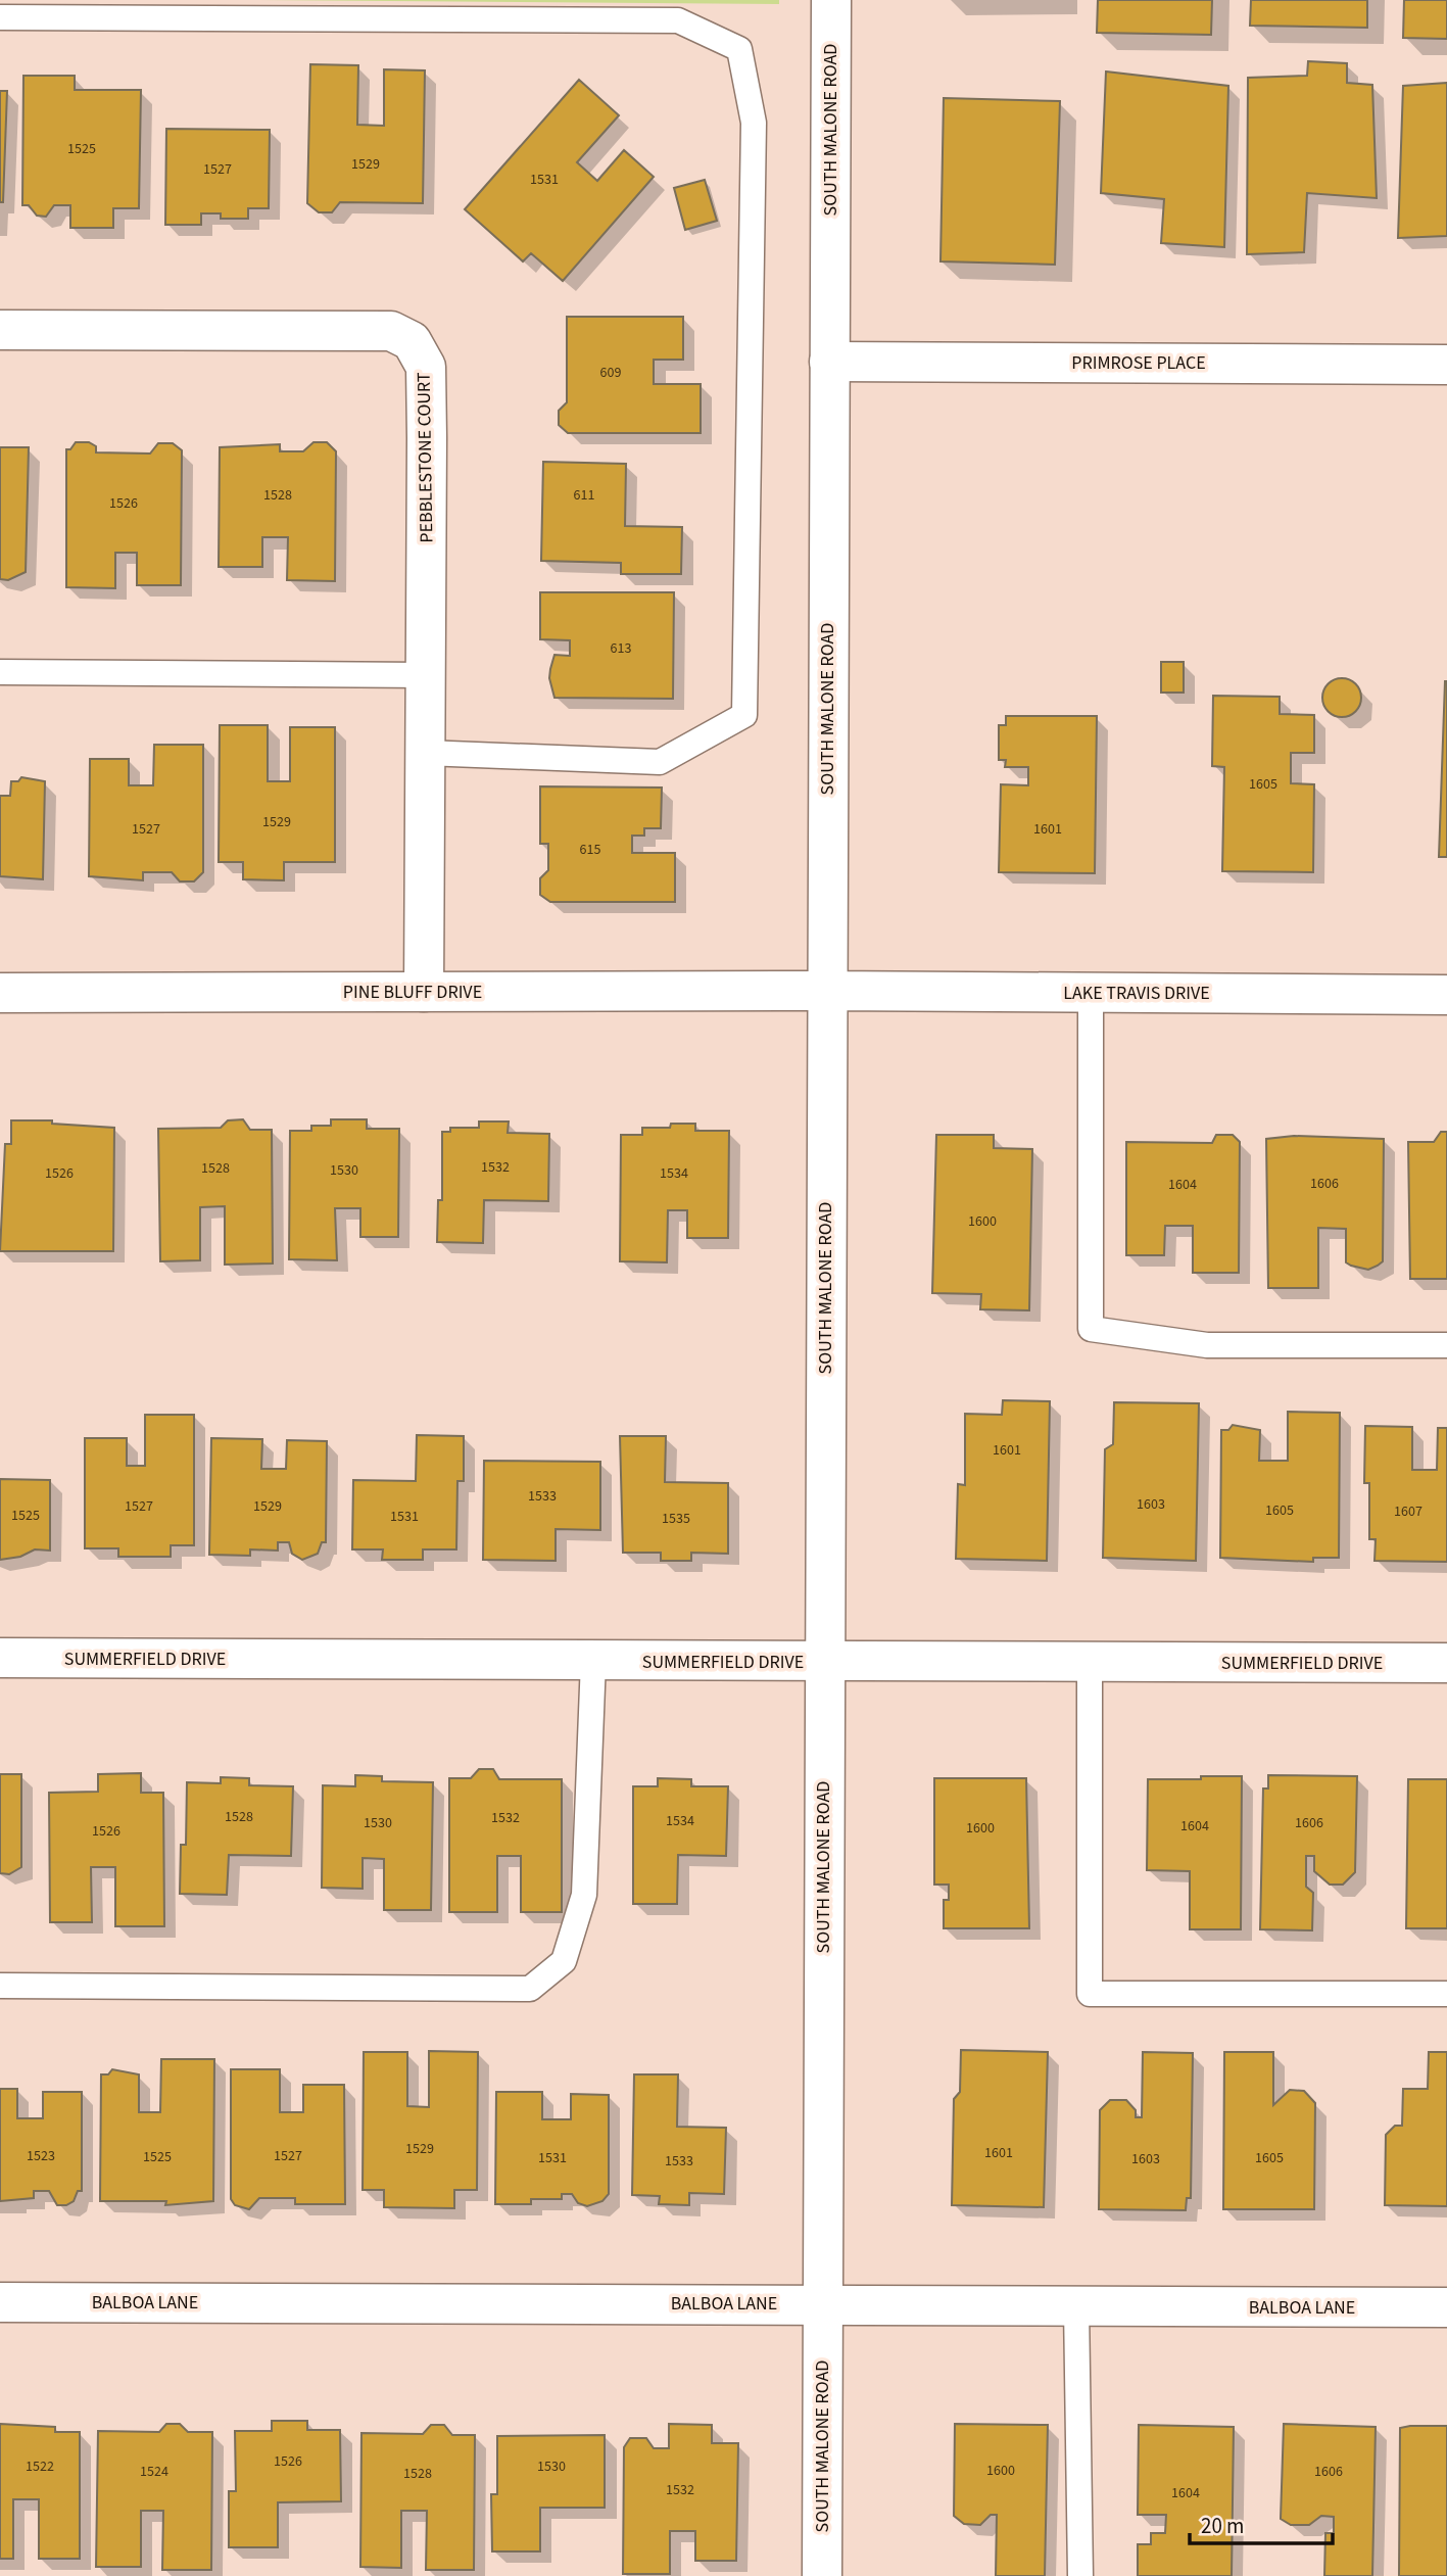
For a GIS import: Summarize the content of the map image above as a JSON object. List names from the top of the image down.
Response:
{
  "streets": {
    "street": [
      "SOUTH MALONE ROAD",
      "PRIMROSE PLACE",
      "PEBBLESTONE COURT",
      "PINE BLUFF DRIVE",
      "LAKE TRAVIS DRIVE",
      "SUMMERFIELD DRIVE",
      "BALBOA LANE"
    ]
  },
  "crossings": [
    ["SOUTH MALONE ROAD", "PRIMROSE PLACE"],
    ["SOUTH MALONE ROAD", "PINE BLUFF DRIVE"],
    ["SOUTH MALONE ROAD", "LAKE TRAVIS DRIVE"],
    ["SOUTH MALONE ROAD", "SUMMERFIELD DRIVE"],
    ["SOUTH MALONE ROAD", "BALBOA LANE"],
    ["PEBBLESTONE COURT", "PINE BLUFF DRIVE"],
    ["PINE BLUFF DRIVE", "LAKE TRAVIS DRIVE"]
  ],
  "house_numbers": [
    "1525",
    "1529",
    "1527",
    "1531",
    "609",
    "1528",
    "611",
    "1526",
    "613",
    "1605",
    "1529",
    "1527",
    "1601",
    "615",
    "1532",
    "1528",
    "1530",
    "1526",
    "1534",
    "1606",
    "1604",
    "1600",
    "1601",
    "1533",
    "1603",
    "1527",
    "1529",
    "1605",
    "1607",
    "1525",
    "1531",
    "1535",
    "1528",
    "1532",
    "1534",
    "1530",
    "1606",
    "1604",
    "1600",
    "1526",
    "1529",
    "1601",
    "1523",
    "1527",
    "1525",
    "1531",
    "1605",
    "1603",
    "1533",
    "1526",
    "1522",
    "1530",
    "1600",
    "1524",
    "1606",
    "1528",
    "1532",
    "1604"
  ],
  "scale_bar": "20 m"
}
